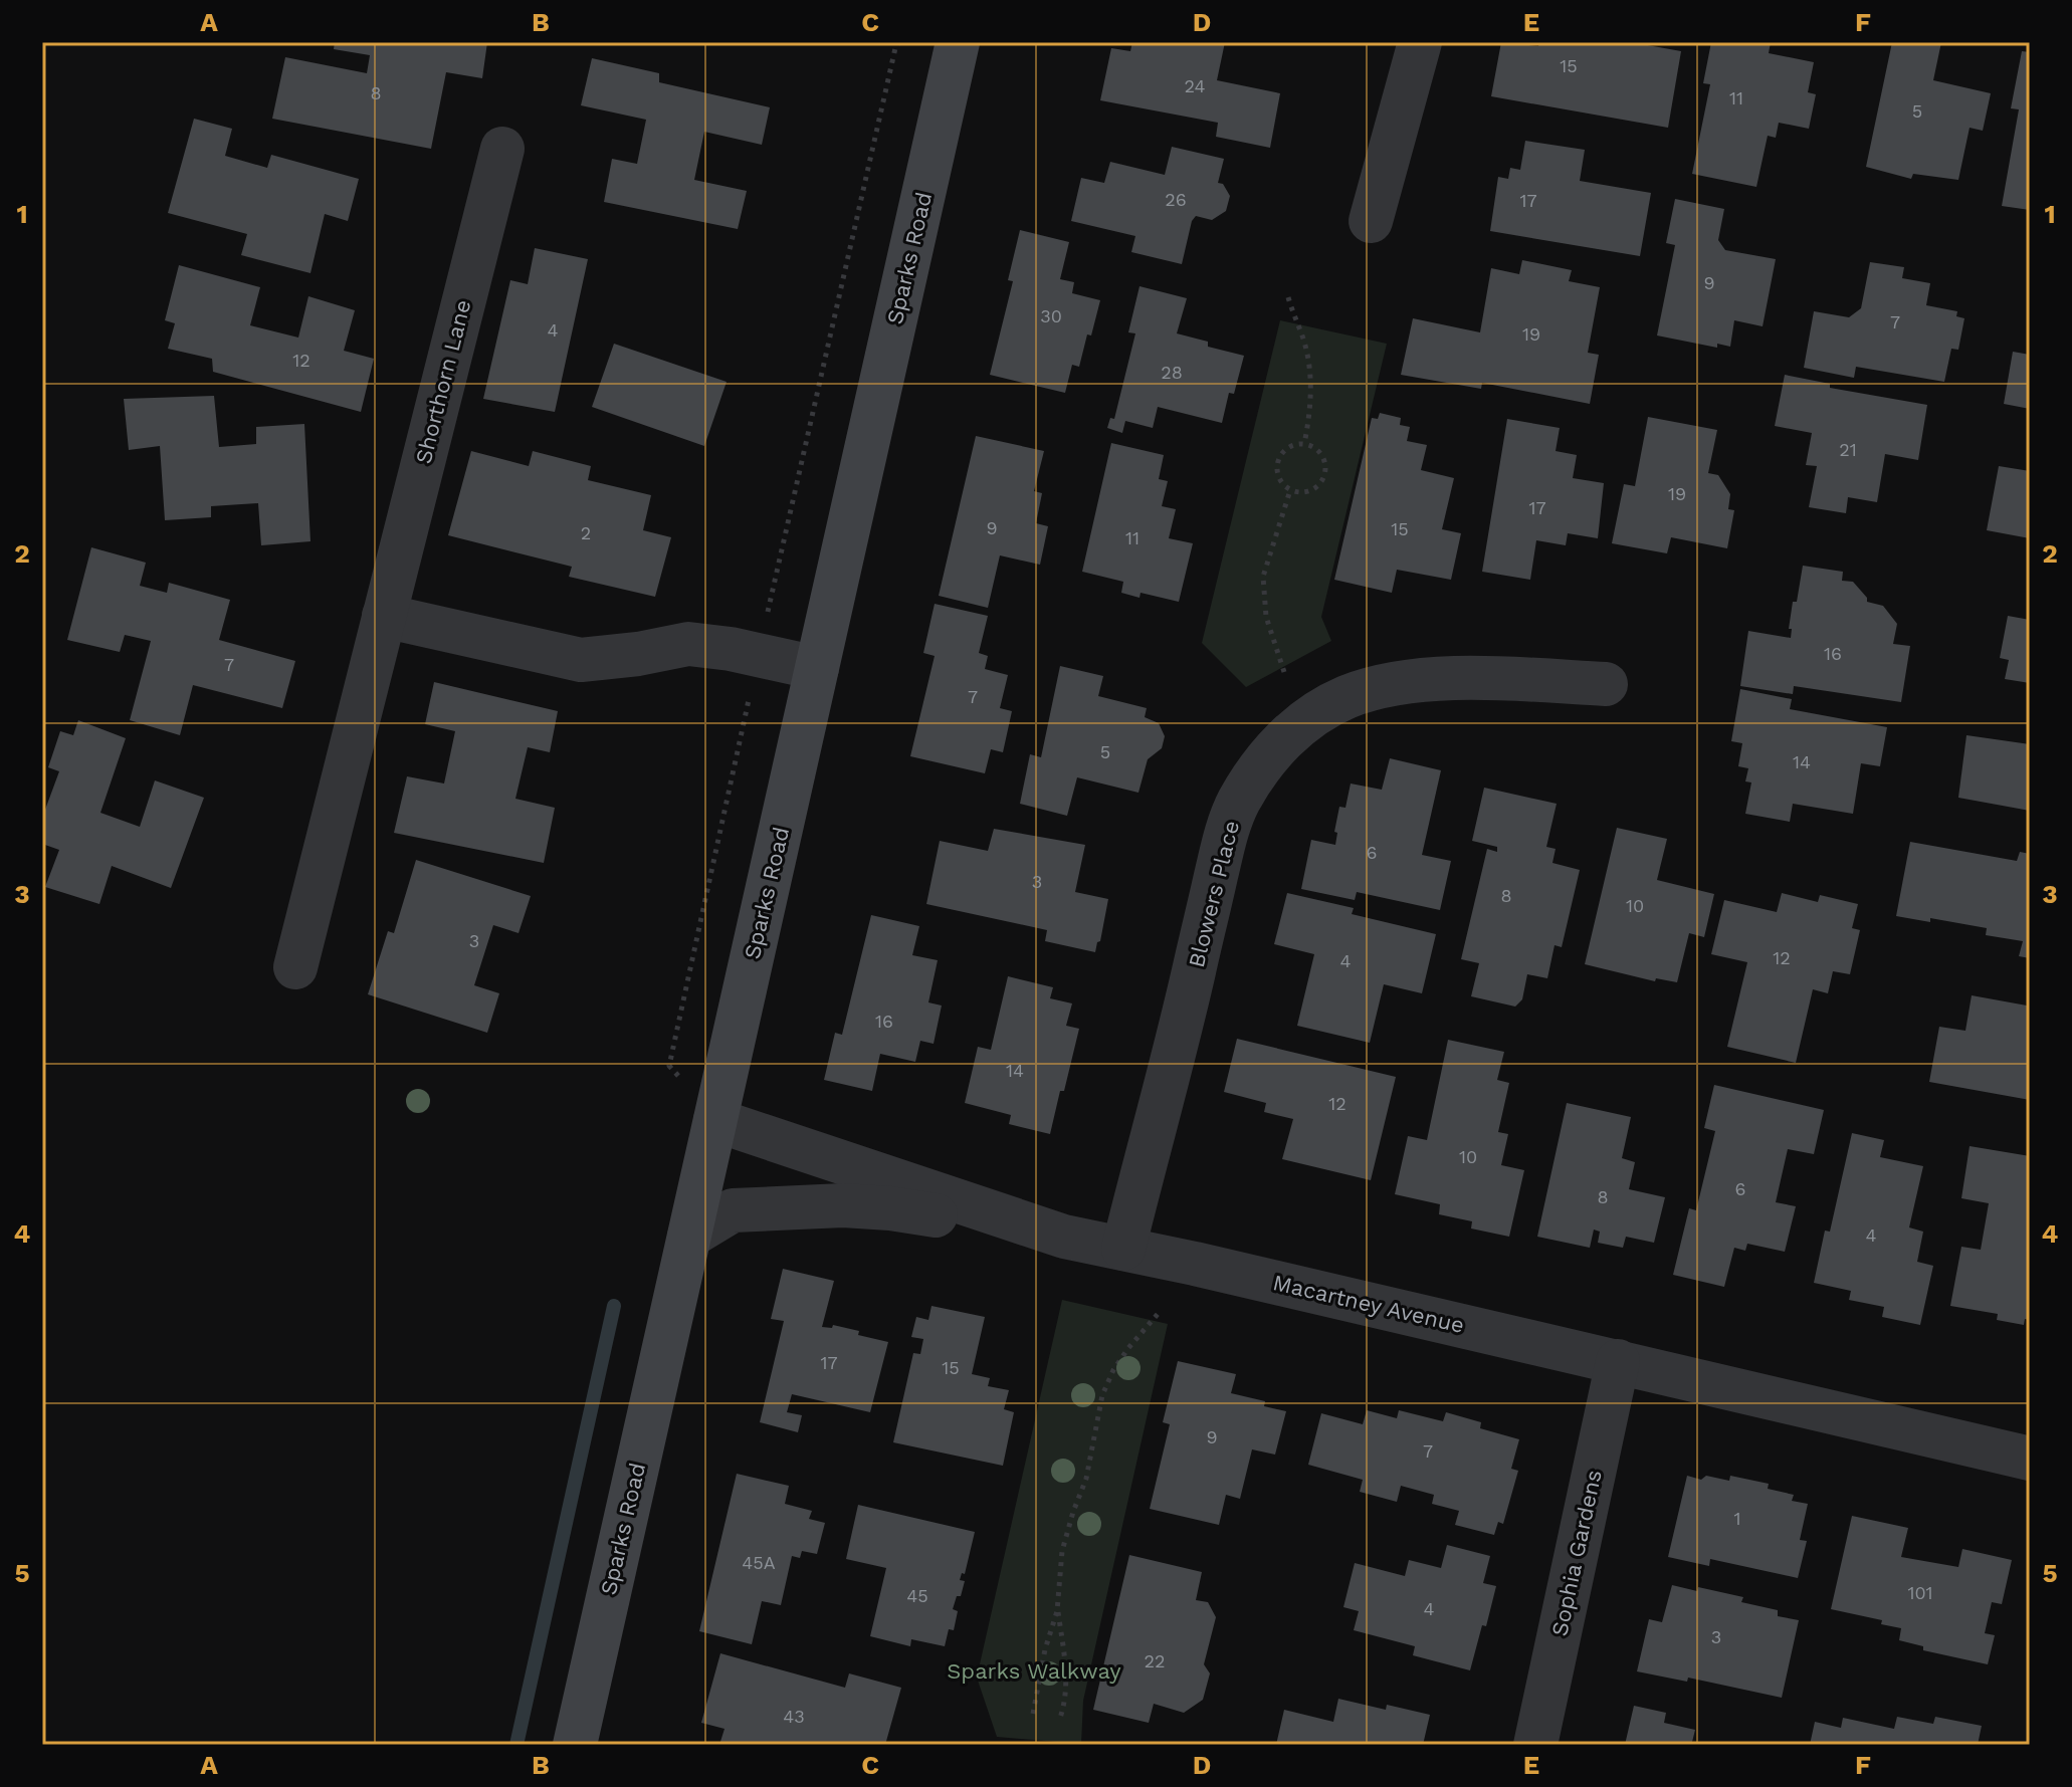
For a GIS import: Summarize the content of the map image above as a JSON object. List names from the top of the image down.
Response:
{
  "streets": {
    "main road": ["Sparks Road"],
    "street": [
      "Shorthorn Lane",
      "Blowers Place",
      "Macartney Avenue",
      "Sophia Gardens"
    ]
  },
  "crossings": [
    ["Sparks Road", "Macartney Avenue"],
    ["Blowers Place", "Macartney Avenue"],
    ["Macartney Avenue", "Sophia Gardens"]
  ],
  "parks": ["Sparks Walkway"],
  "house_numbers": [
    "15",
    "24",
    "8",
    "11",
    "5",
    "26",
    "17",
    "9",
    "30",
    "7",
    "4",
    "19",
    "12",
    "28",
    "21",
    "19",
    "17",
    "9",
    "15",
    "2",
    "11",
    "16",
    "7",
    "7",
    "5",
    "14",
    "6",
    "3",
    "8",
    "10",
    "3",
    "12",
    "4",
    "16",
    "14",
    "12",
    "10",
    "6",
    "8",
    "4",
    "17",
    "15",
    "9",
    "7",
    "1",
    "45A",
    "101",
    "45",
    "4",
    "3",
    "22",
    "43"
  ],
  "grid": {
    "columns": [
      "A",
      "B",
      "C",
      "D",
      "E",
      "F"
    ],
    "rows": [
      "1",
      "2",
      "3",
      "4",
      "5"
    ]
  }
}
